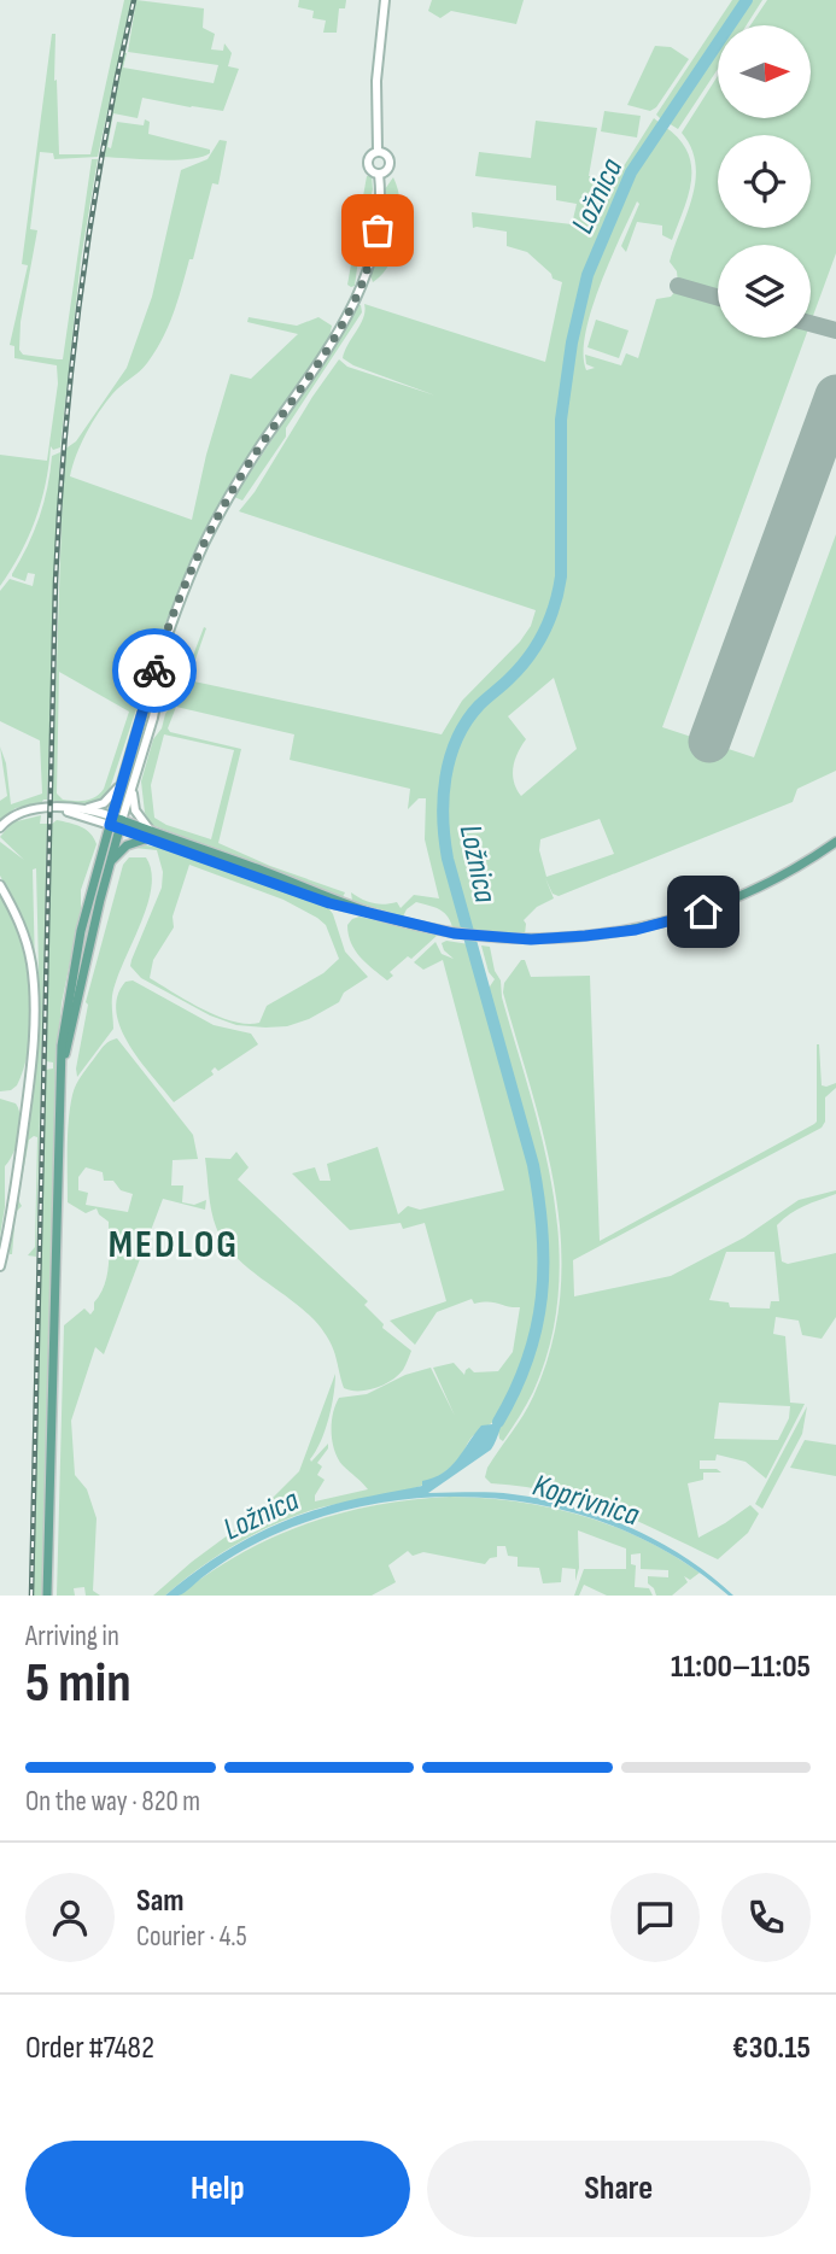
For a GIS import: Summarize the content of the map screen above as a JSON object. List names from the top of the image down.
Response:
{
  "districts": ["MEDLOG"],
  "water": ["Ložnica", "Koprivnica"],
  "north": "right",
  "page": {
    "heading": ["5 min", "Arriving in", "11:00–11:05"],
    "panel": [
      "Sam",
      "Courier · 4.5",
      "Order #7482",
      "€30.15"
    ],
    "bar": "On the way · 820 m",
    "buttons": ["Help", "Share"]
  }
}
